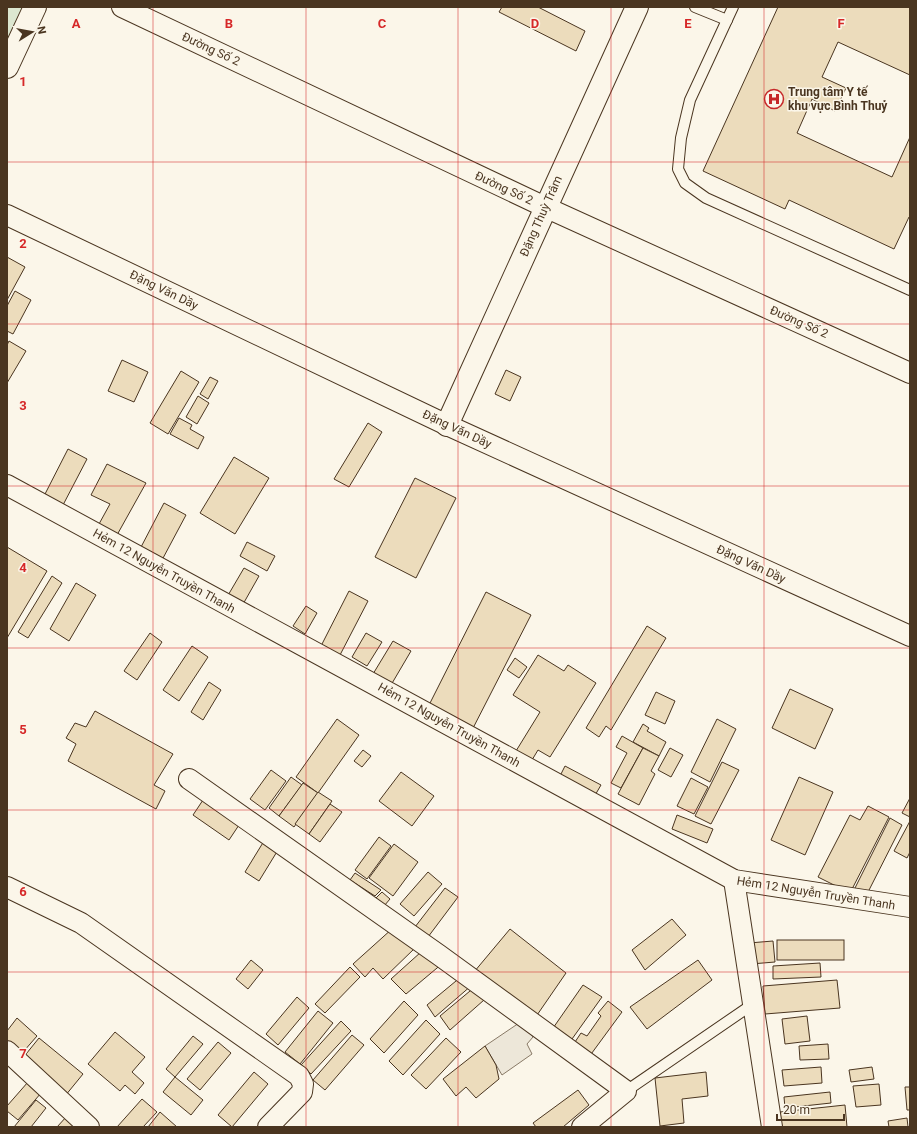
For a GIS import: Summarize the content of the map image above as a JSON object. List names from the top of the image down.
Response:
{
  "streets": {
    "street": [
      "Đường Số 2",
      "Đặng Thuỳ Trâm",
      "Đặng Văn Dầy",
      "Hẻm 12 Nguyễn Truyền Thanh"
    ]
  },
  "crossings": [
    ["Đường Số 2", "Đặng Thuỳ Trâm"],
    ["Đặng Thuỳ Trâm", "Đặng Văn Dầy"]
  ],
  "places": {
    "hospital": ["Trung tâm Y tế khu vực Bình Thuỷ"]
  },
  "scale_bar": "20 m",
  "north": "right",
  "grid": {
    "columns": [
      "A",
      "B",
      "C",
      "D",
      "E",
      "F"
    ],
    "rows": [
      "1",
      "2",
      "3",
      "4",
      "5",
      "6",
      "7"
    ]
  }
}
